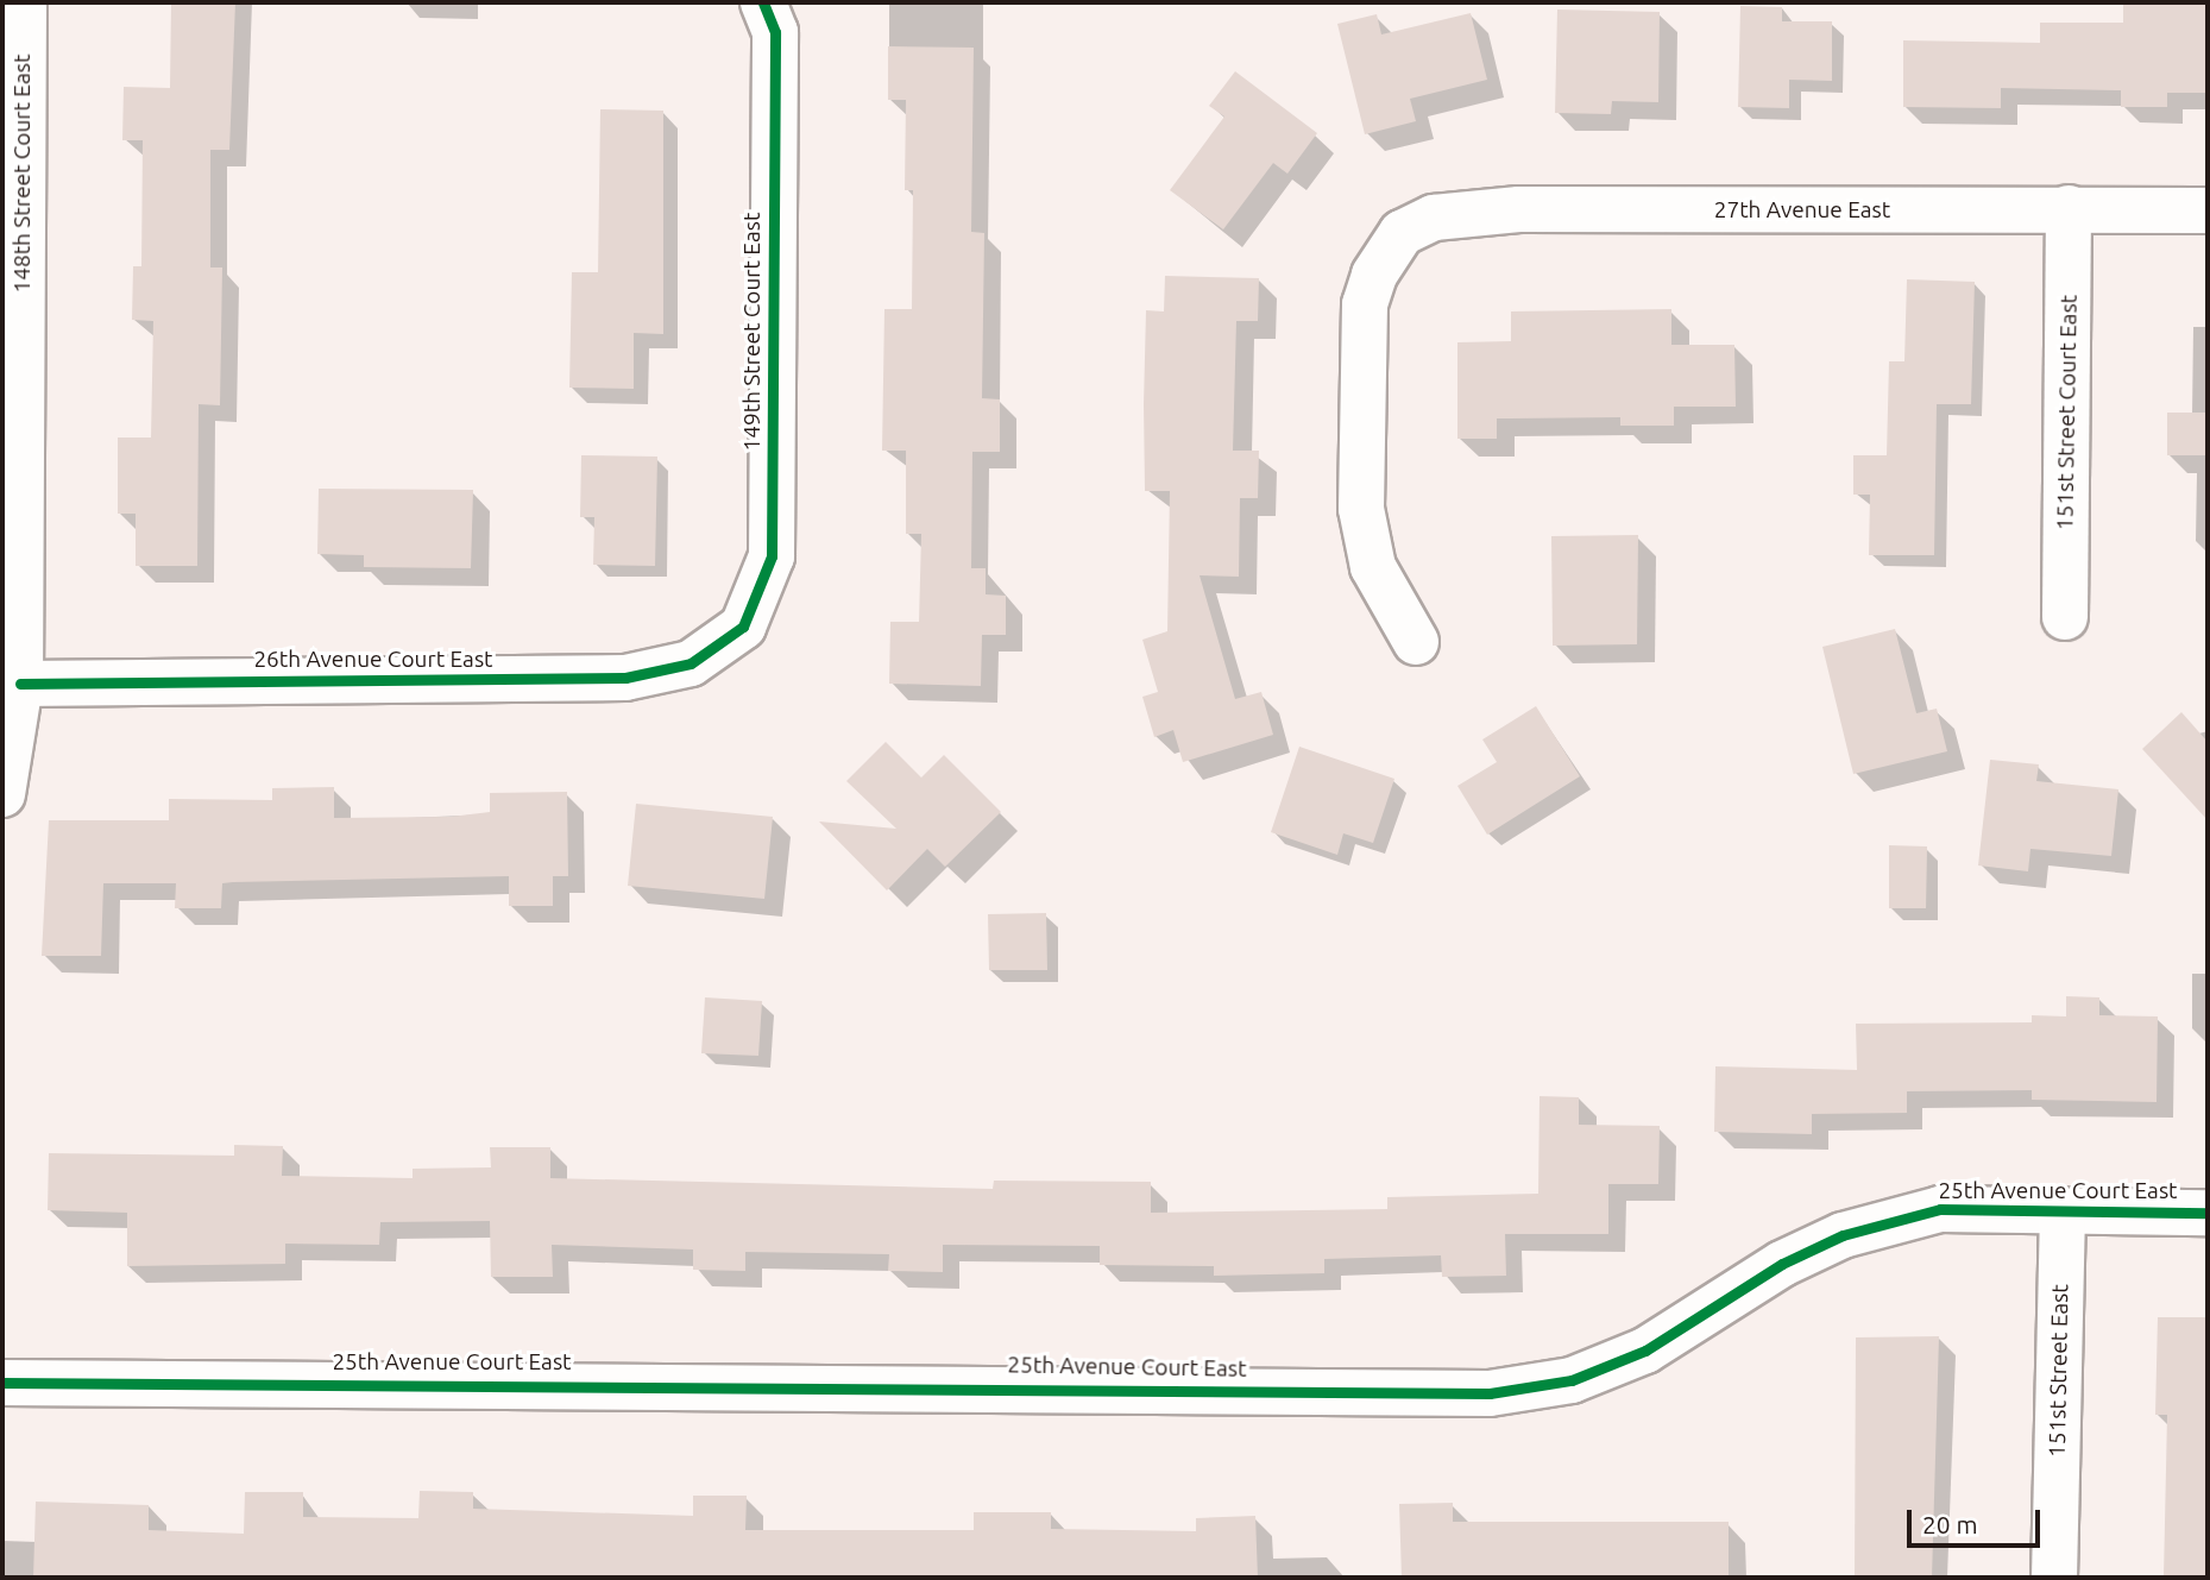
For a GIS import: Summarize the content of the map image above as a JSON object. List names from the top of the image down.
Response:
{
  "streets": {
    "street": [
      "148th Street Court East",
      "27th Avenue East",
      "149th Street Court East",
      "151st Street Court East",
      "26th Avenue Court East",
      "25th Avenue Court East",
      "151st Street East"
    ]
  },
  "crossings": [
    ["148th Street Court East", "26th Avenue Court East"],
    ["27th Avenue East", "151st Street Court East"],
    ["149th Street Court East", "26th Avenue Court East"],
    ["25th Avenue Court East", "151st Street East"]
  ],
  "scale_bar": "20 m"
}
